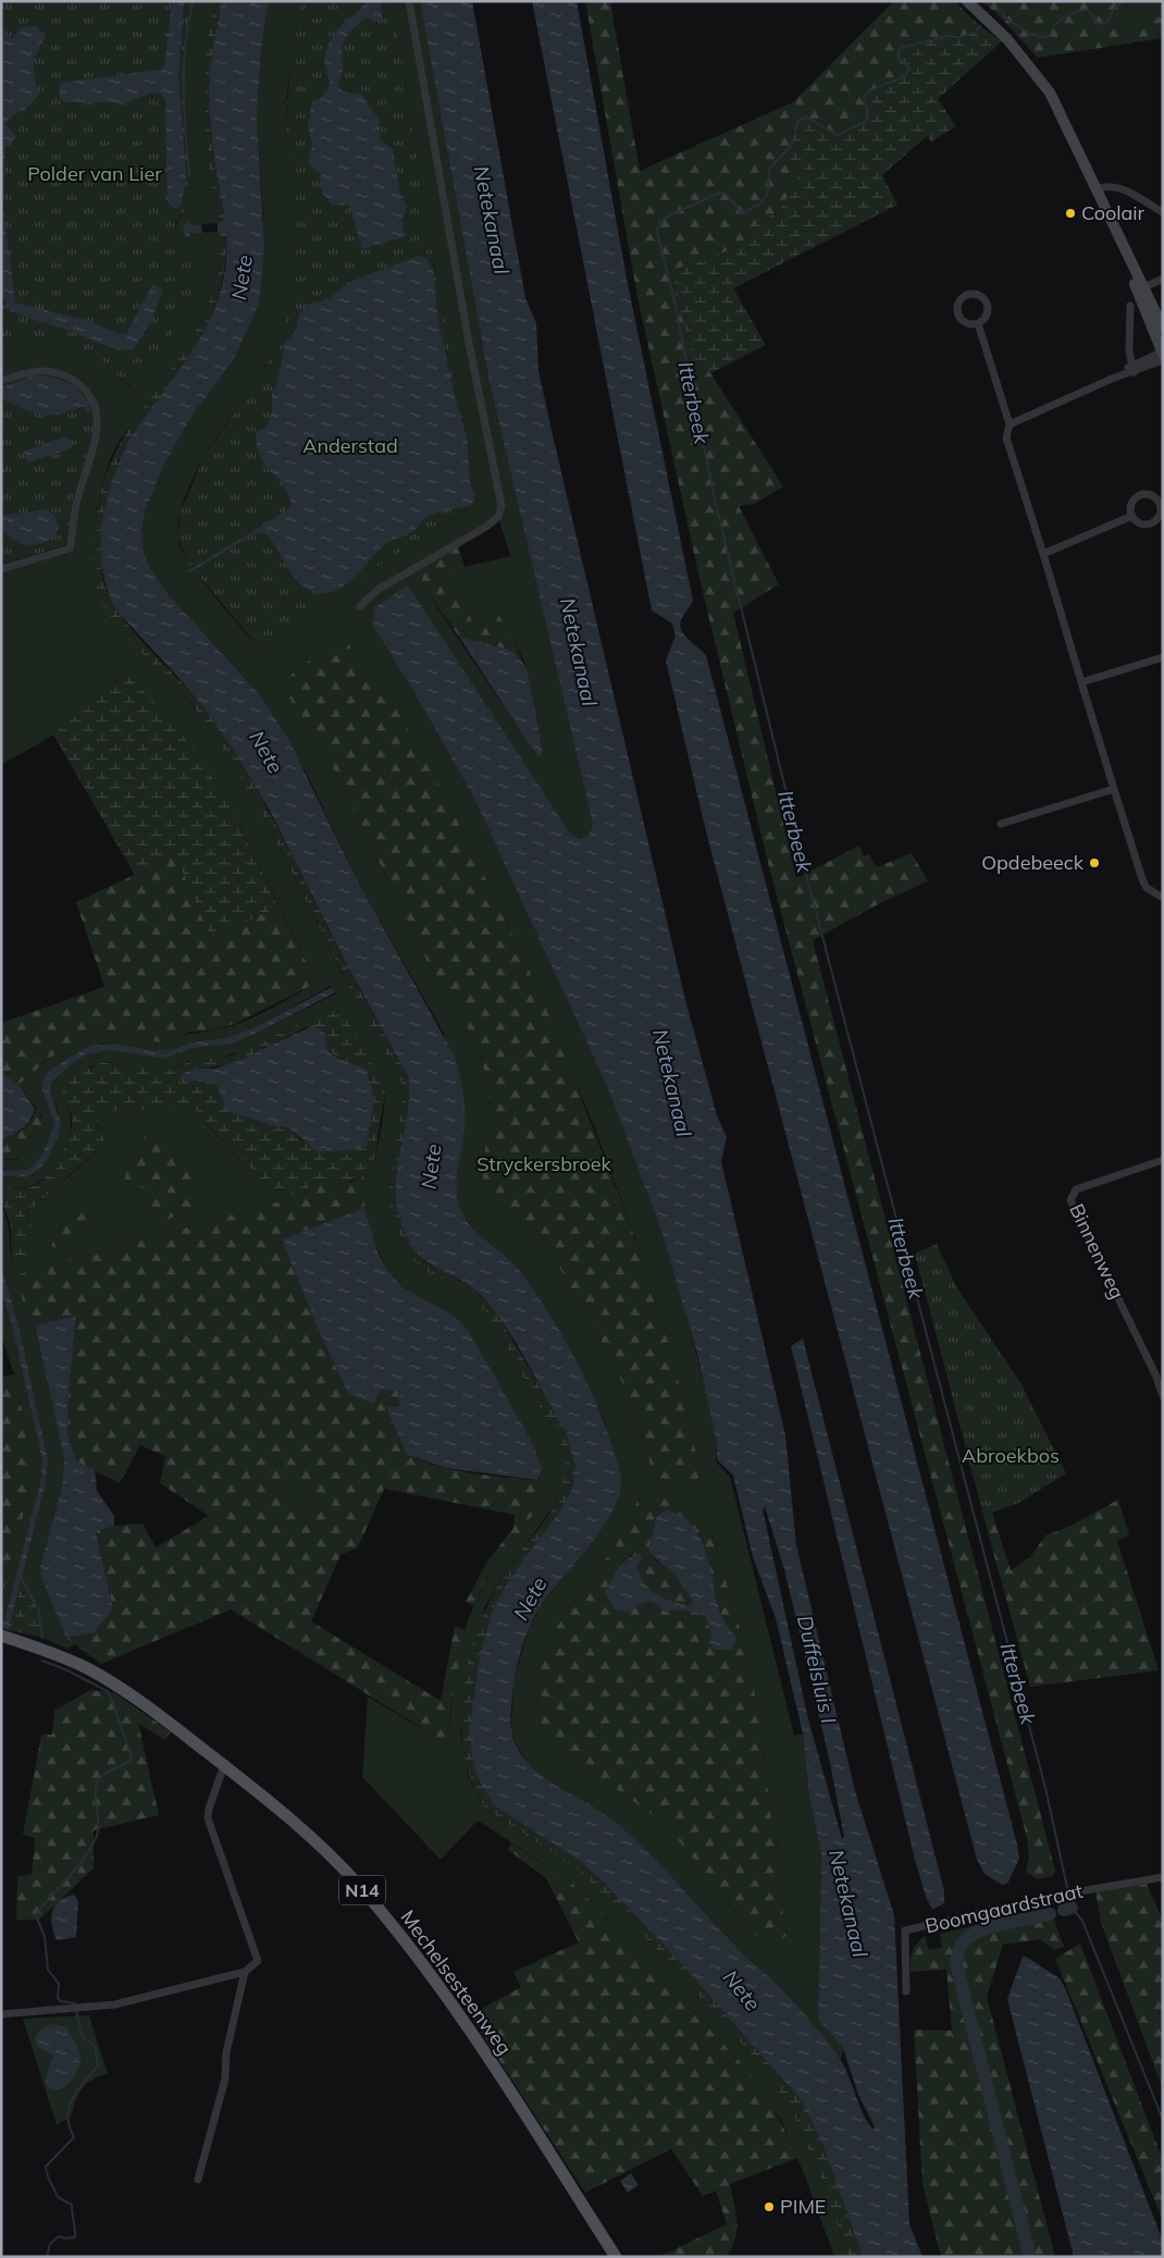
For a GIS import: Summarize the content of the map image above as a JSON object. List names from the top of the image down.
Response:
{
  "streets": {
    "main road": ["N14", "Mechelsesteenweg"],
    "street": ["Binnenweg", "Boomgaardstraat"]
  },
  "water": [
    "Netekanaal",
    "Nete",
    "Itterbeek",
    "Duffelsluis I"
  ],
  "parks": [
    "Polder van Lier",
    "Anderstad",
    "Stryckersbroek",
    "Abroekbos"
  ],
  "places": ["Coolair", "Opdebeeck", "PIME"]
}
